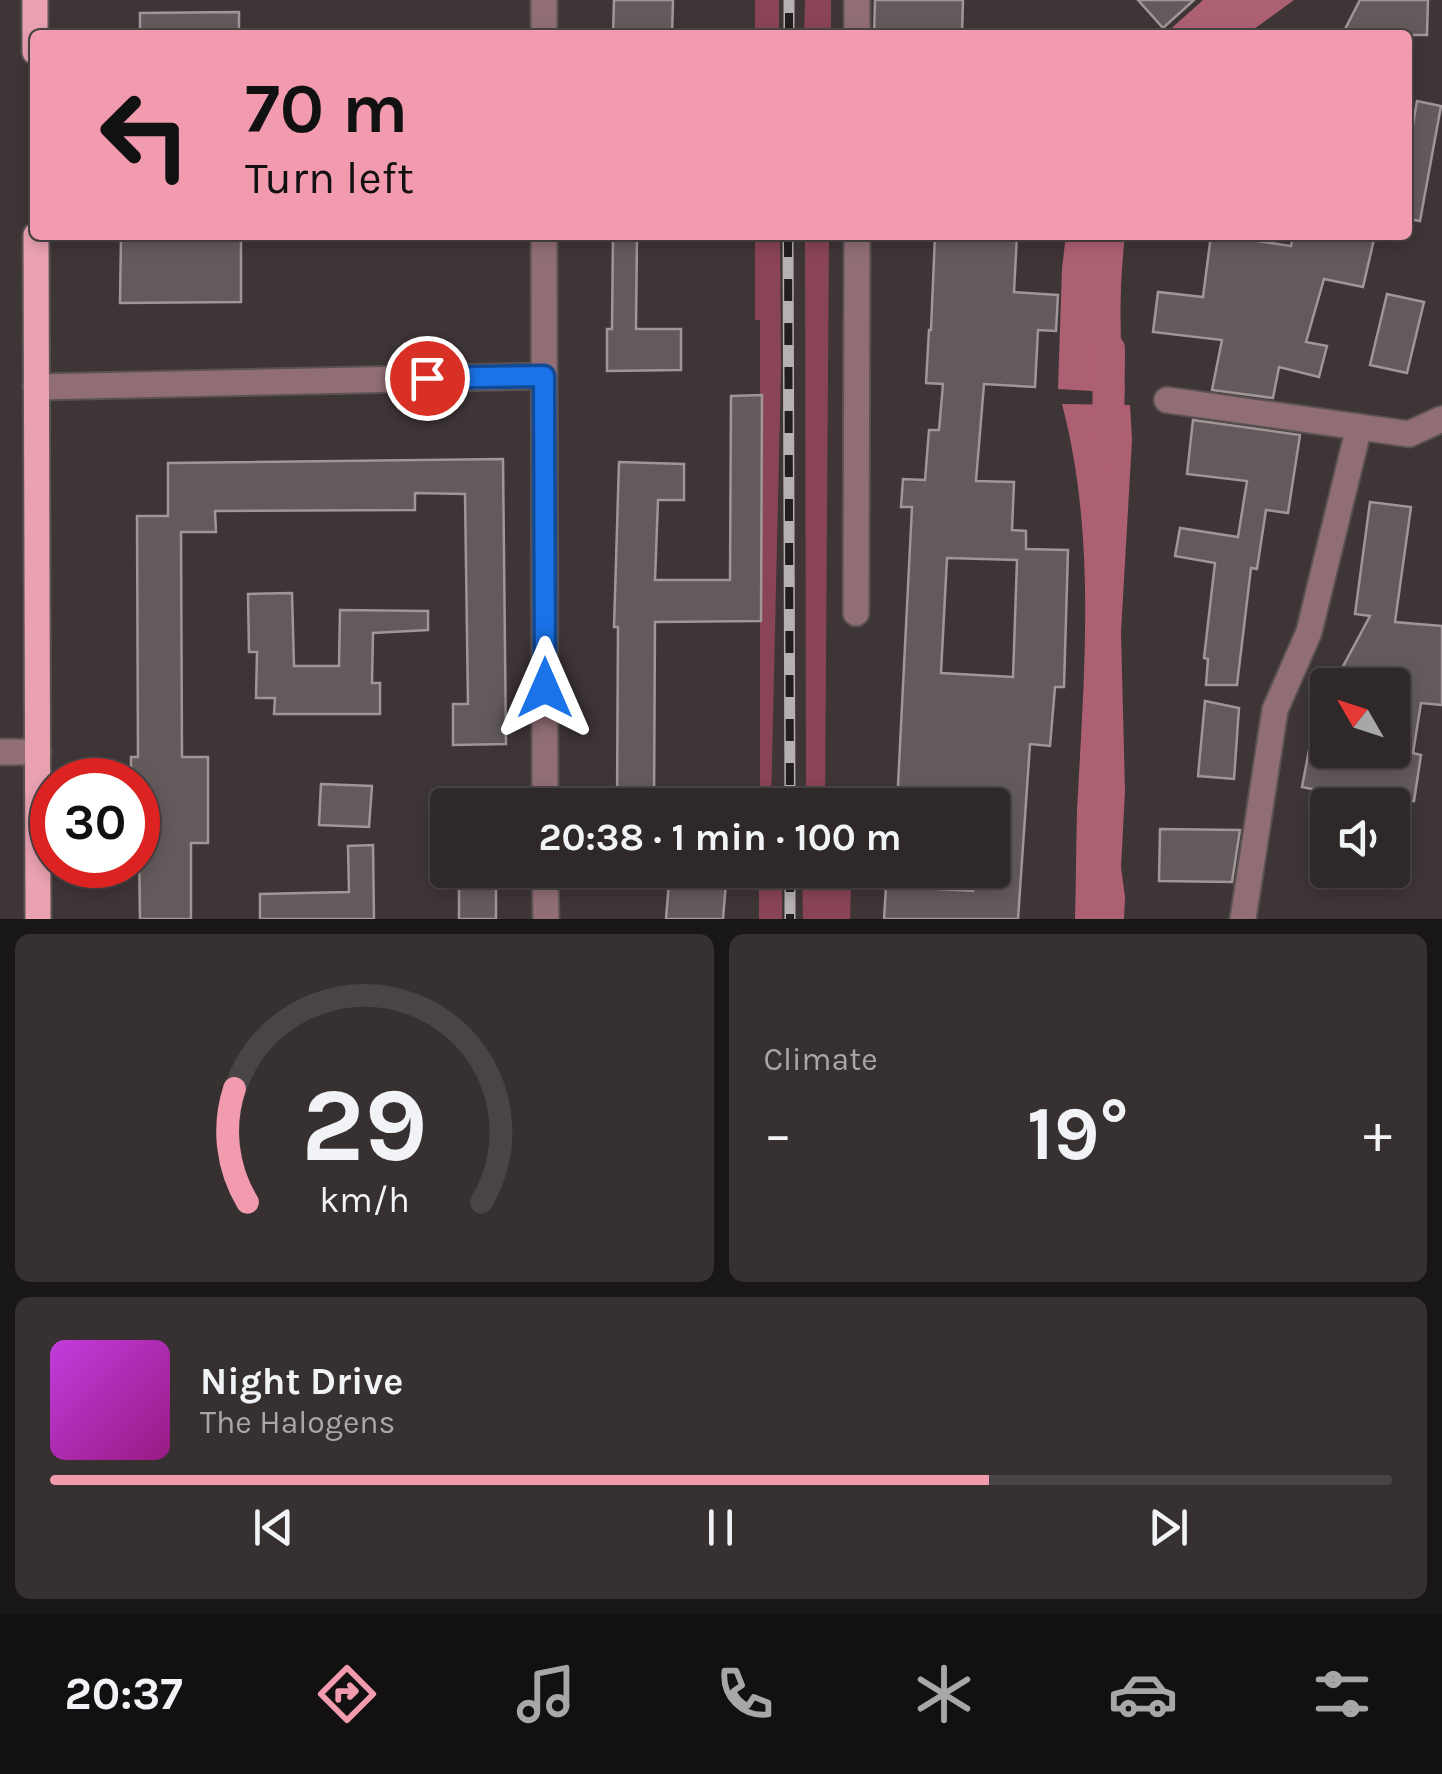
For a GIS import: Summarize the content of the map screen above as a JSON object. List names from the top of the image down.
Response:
{
  "north": "top left",
  "page": {
    "turn": ["70 m", "Turn left"],
    "limit": "30",
    "trip": "20:38 · 1 min · 100 m",
    "tile": "Climate",
    "heat": ["−", "19°", "+"],
    "song": ["Night Drive", "The Halogens"],
    "tabs": "20:37",
    "gauge": ["29", "km/h"]
  }
}
